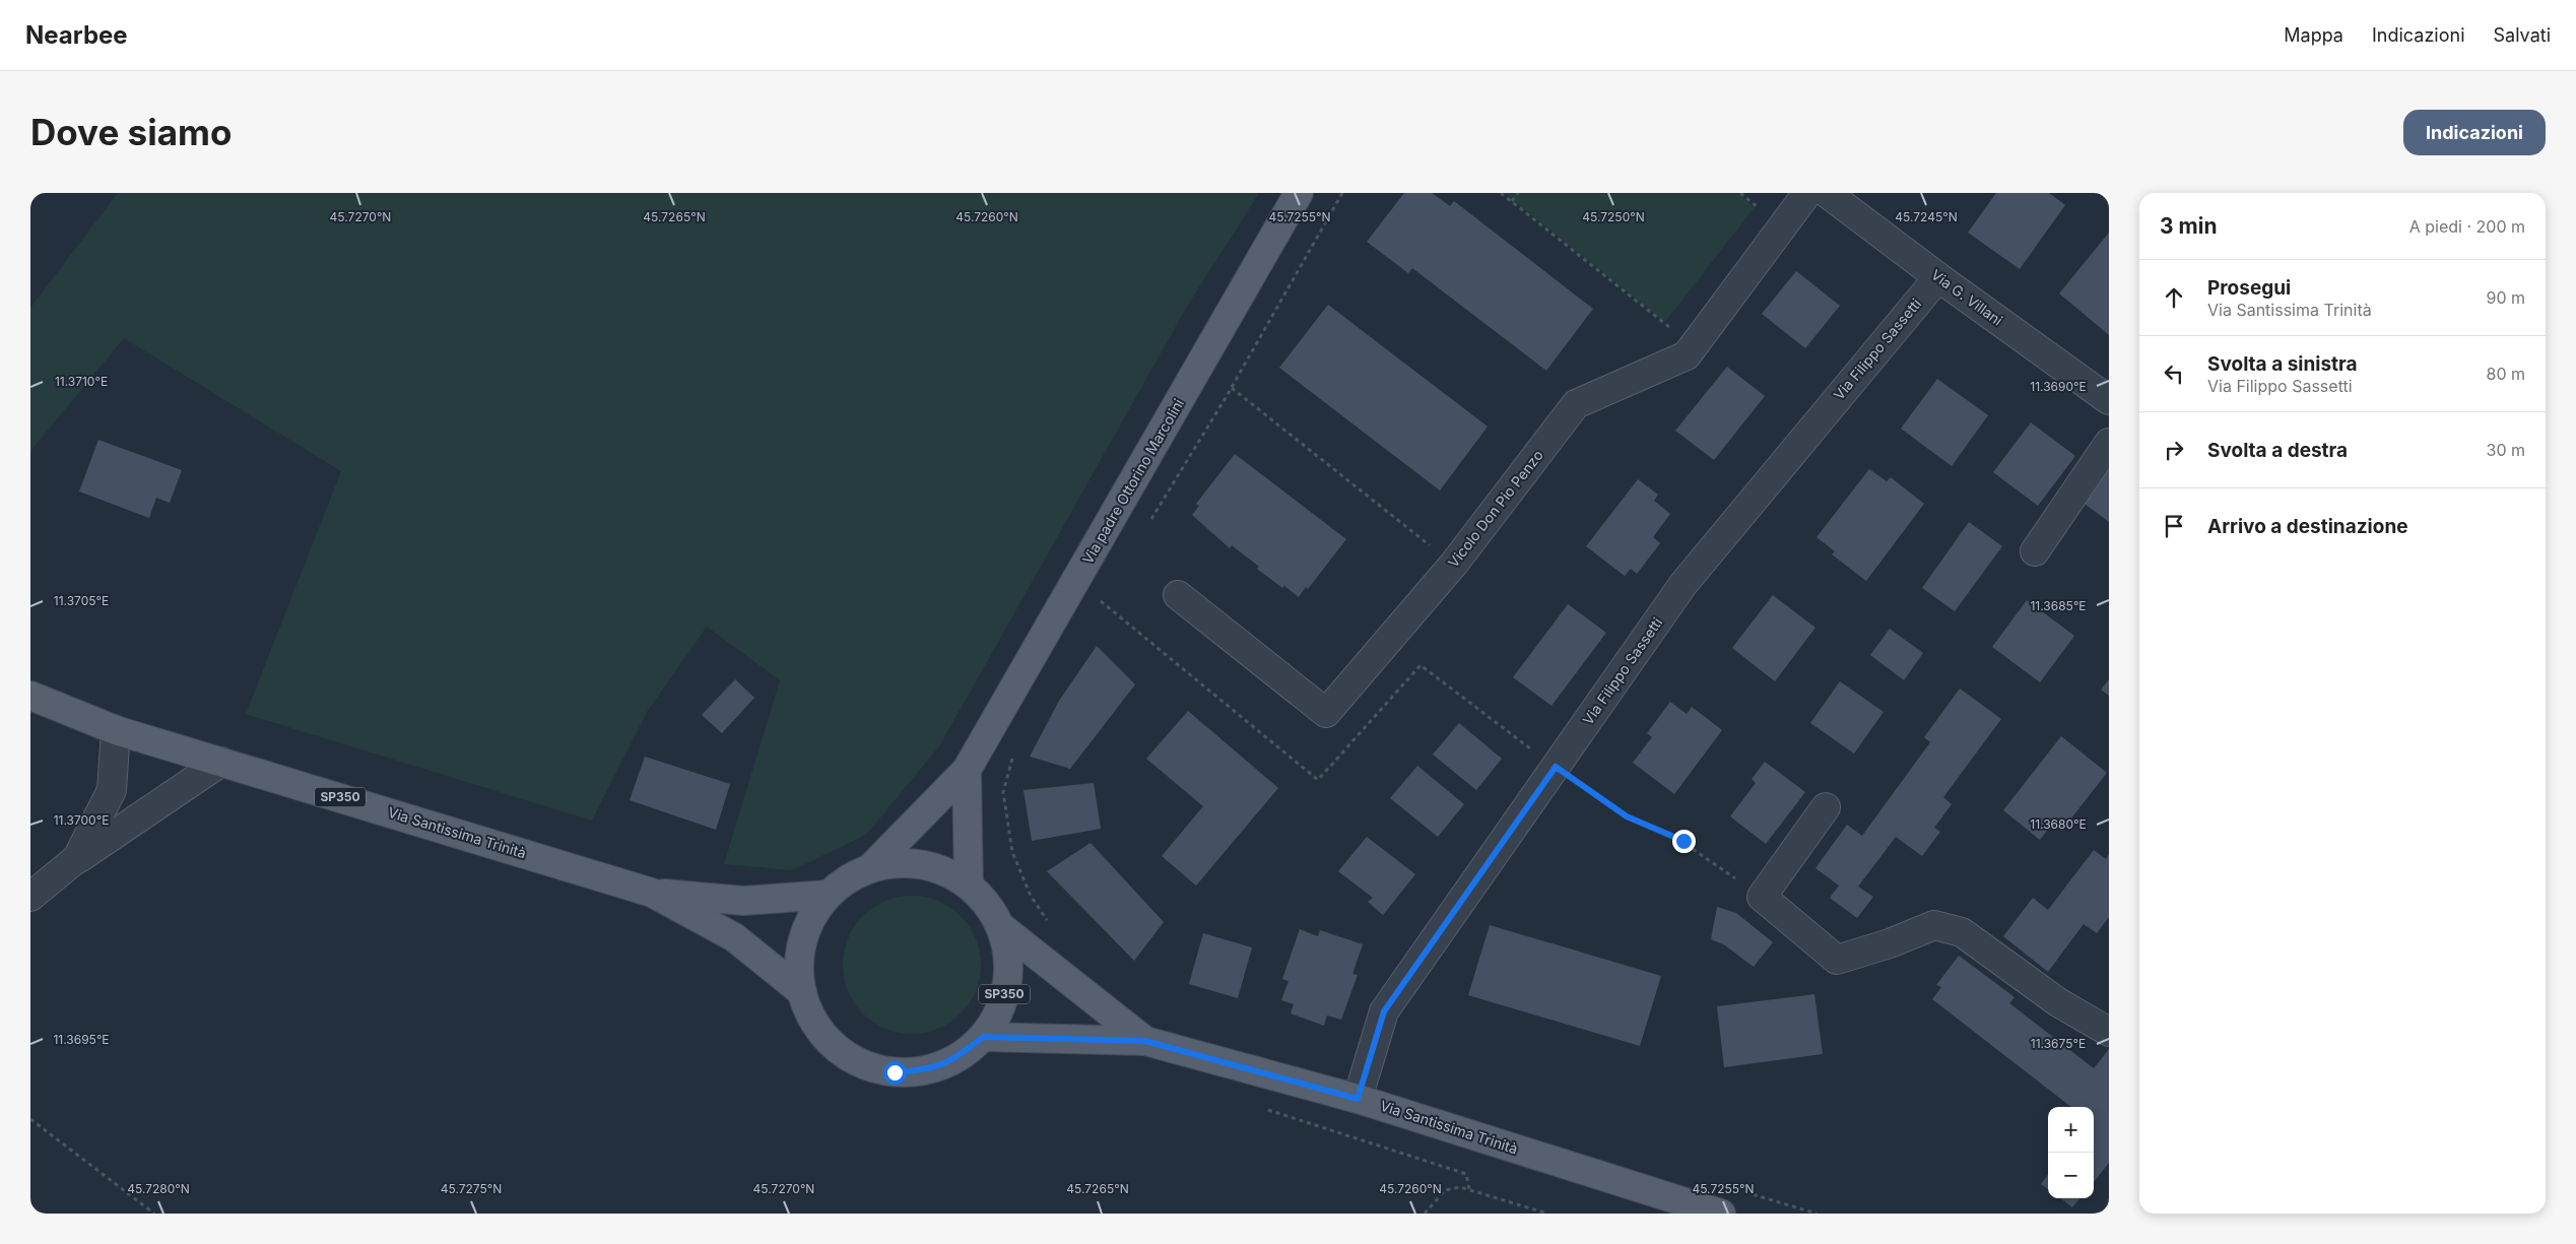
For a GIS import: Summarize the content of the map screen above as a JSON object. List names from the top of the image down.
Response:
{
  "streets": {
    "main road": ["Via padre Ottorino Marcolini", "SP350", "Via Santissima Trinità"],
    "street": ["Via G. Villani", "Via Filippo Sassetti", "Vicolo Don Pio Penzo"]
  },
  "crossings": [
    ["Via G. Villani", "Via Filippo Sassetti"],
    ["Via Filippo Sassetti", "Via Santissima Trinità"],
    ["Via padre Ottorino Marcolini", "Via Santissima Trinità"]
  ],
  "page": {
    "header": "Nearbee",
    "nav": ["Mappa", "Indicazioni", "Salvati"],
    "buttons": "Indicazioni",
    "title": "Dove siamo",
    "heading": ["3 min", "A piedi · 200 m"],
    "list": [
      ["Prosegui", "Via Santissima Trinità", "90 m"],
      ["Svolta a sinistra", "Via Filippo Sassetti", "80 m"],
      ["Svolta a destra", "30 m"],
      "Arrivo a destinazione"
    ],
    "map_buttons": ["+", "−"]
  },
  "coordinates": [
    "45.7270°N",
    "45.7265°N",
    "45.7260°N",
    "45.7255°N",
    "45.7250°N",
    "45.7245°N",
    "11.3710°E",
    "11.3690°E",
    "11.3705°E",
    "11.3685°E",
    "11.3700°E",
    "11.3680°E",
    "11.3695°E",
    "11.3675°E",
    "45.7280°N",
    "45.7275°N"
  ]
}
